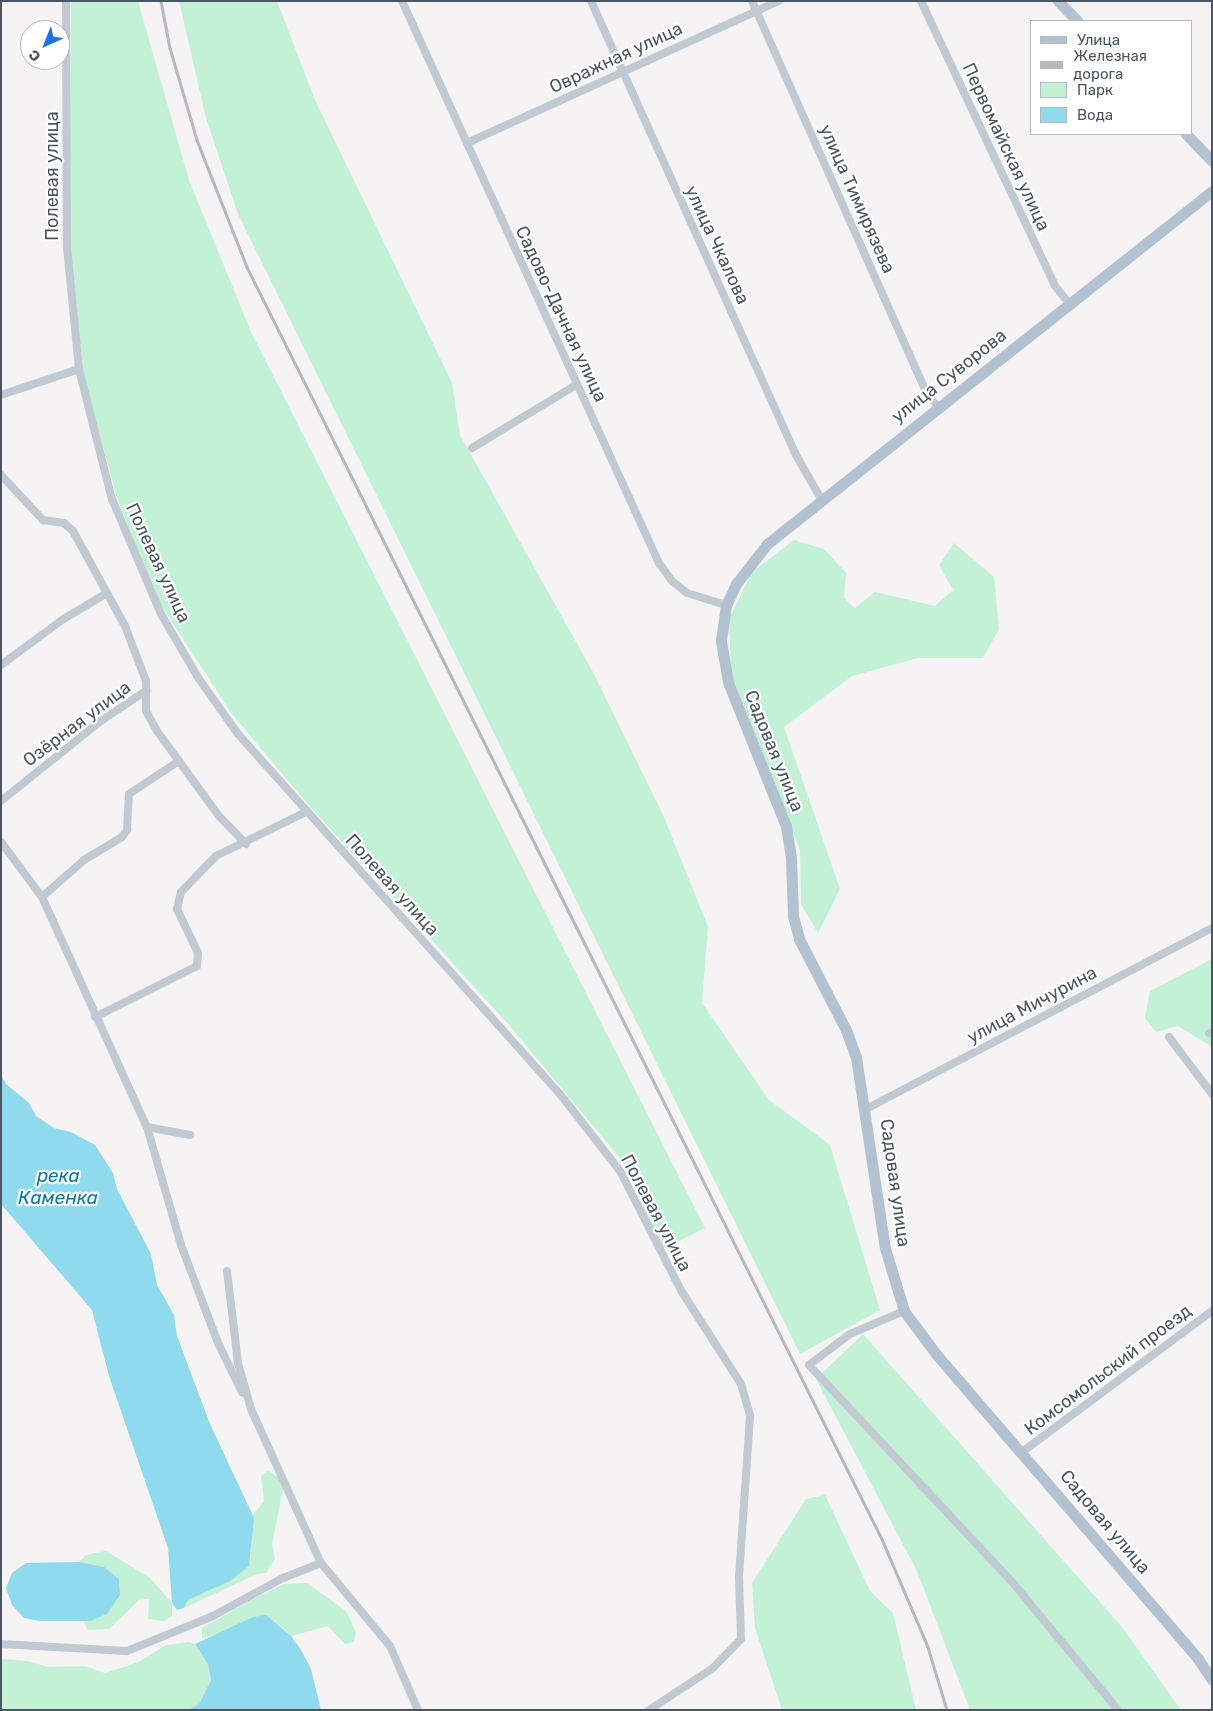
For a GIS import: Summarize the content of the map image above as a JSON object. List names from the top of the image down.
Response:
{
  "streets": {
    "main road": ["улица Суворова", "Садовая улица"],
    "street": [
      "Овражная улица",
      "Первомайская улица",
      "Полевая улица",
      "улица Тимирязева",
      "улица Чкалова",
      "Садово-Дачная улица",
      "Озёрная улица",
      "улица Мичурина",
      "Комсомольский проезд"
    ]
  },
  "crossings": [
    ["Овражная улица", "улица Тимирязева"],
    ["Овражная улица", "улица Чкалова"],
    ["Овражная улица", "Садово-Дачная улица"],
    ["Первомайская улица", "улица Суворова"],
    ["улица Тимирязева", "улица Суворова"],
    ["улица Чкалова", "улица Суворова"],
    ["Садово-Дачная улица", "улица Суворова"],
    ["Садово-Дачная улица", "Садовая улица"],
    ["улица Суворова", "Садовая улица"],
    ["Садовая улица", "улица Мичурина"],
    ["Садовая улица", "Комсомольский проезд"]
  ],
  "water": ["река Каменка"],
  "legend": [
    "Улица",
    "Железная дорога",
    "Парк",
    "Вода"
  ],
  "north": "bottom left"
}
